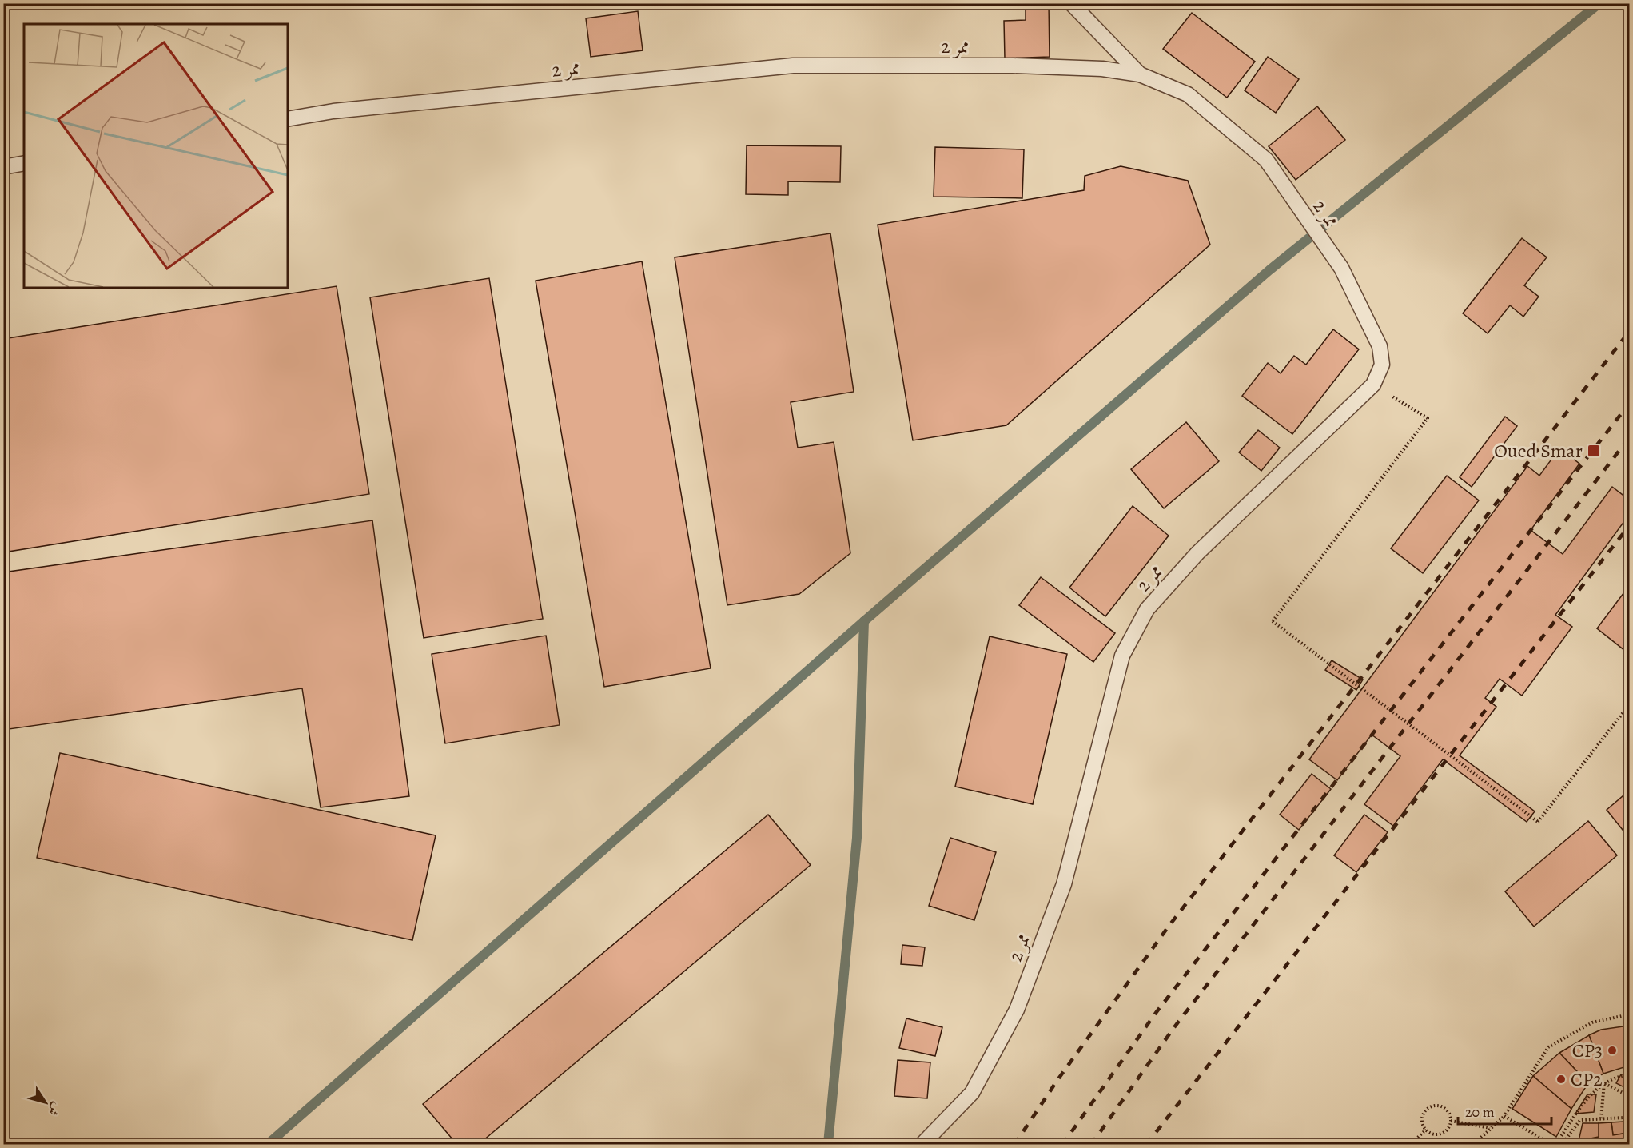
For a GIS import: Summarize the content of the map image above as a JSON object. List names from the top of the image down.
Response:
{
  "streets": {
    "lane": ["ممر 2"]
  },
  "places": {
    "transit": ["Oued Smar"],
    "other": ["CP3", "CP2"]
  },
  "scale_bar": "20 m",
  "north": "bottom right"
}
